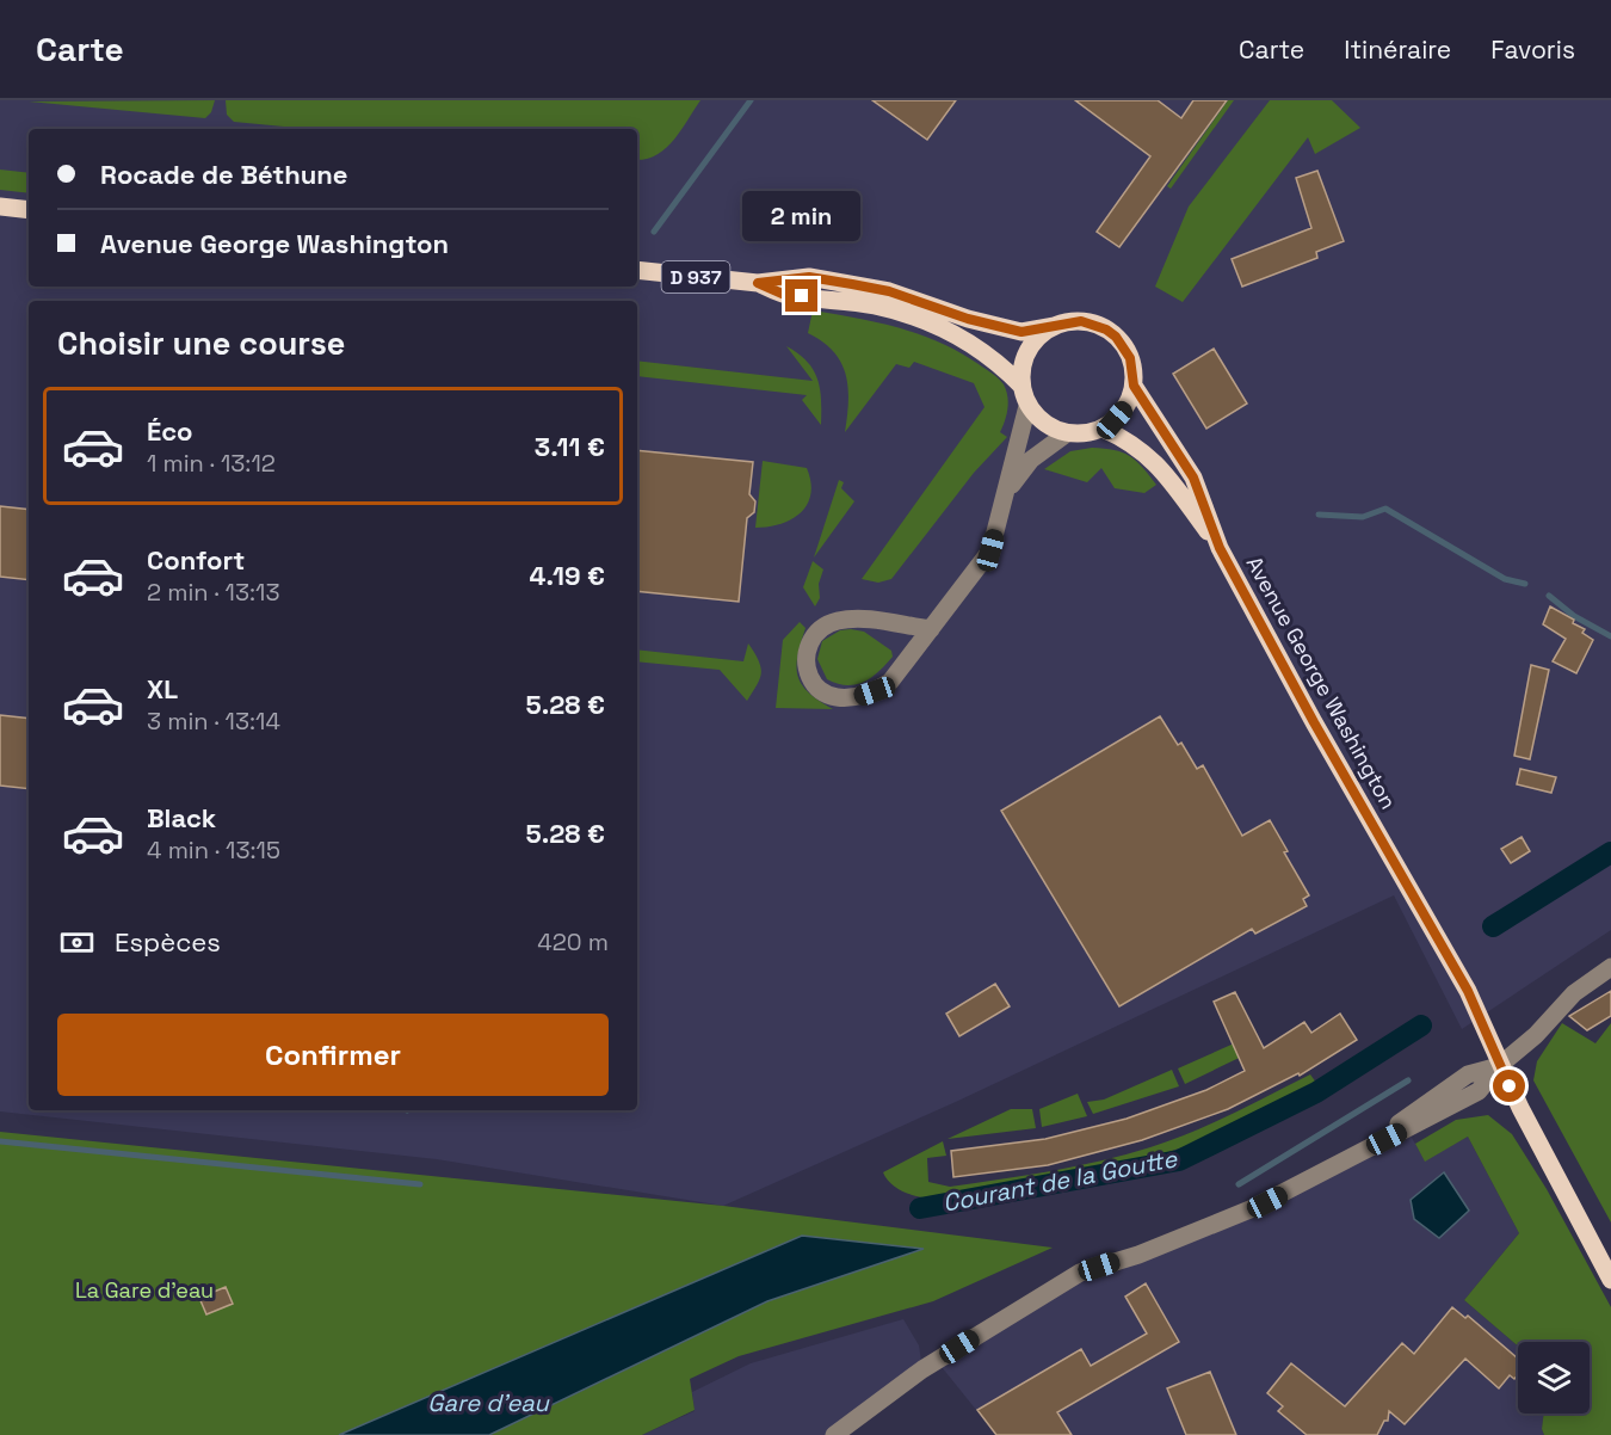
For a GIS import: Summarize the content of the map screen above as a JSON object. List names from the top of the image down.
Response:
{
  "streets": {
    "main road": ["D 937", "Avenue George Washington"]
  },
  "crossings": [
    ["D 937", "Avenue George Washington"]
  ],
  "water": ["Courant de la Goutte", "Gare d'eau"],
  "parks": ["La Gare d'eau"],
  "page": {
    "header": "Carte",
    "nav": ["Carte", "Itinéraire", "Favoris"],
    "banner": ["Rocade de Béthune", "Avenue George Washington"],
    "bubble": "2 min",
    "heading": "Choisir une course",
    "list": [
      {
        "name": "Éco",
        "note": "1 min · 13:12",
        "value": "3.11 €"
      },
      {
        "name": "Confort",
        "note": "2 min · 13:13",
        "value": "4.19 €"
      },
      {
        "name": "XL",
        "note": "3 min · 13:14",
        "value": "5.28 €"
      },
      {
        "name": "Black",
        "note": "4 min · 13:15",
        "value": "5.28 €"
      }
    ],
    "pay": ["Espèces", "420 m"],
    "buttons": "Confirmer"
  }
}
